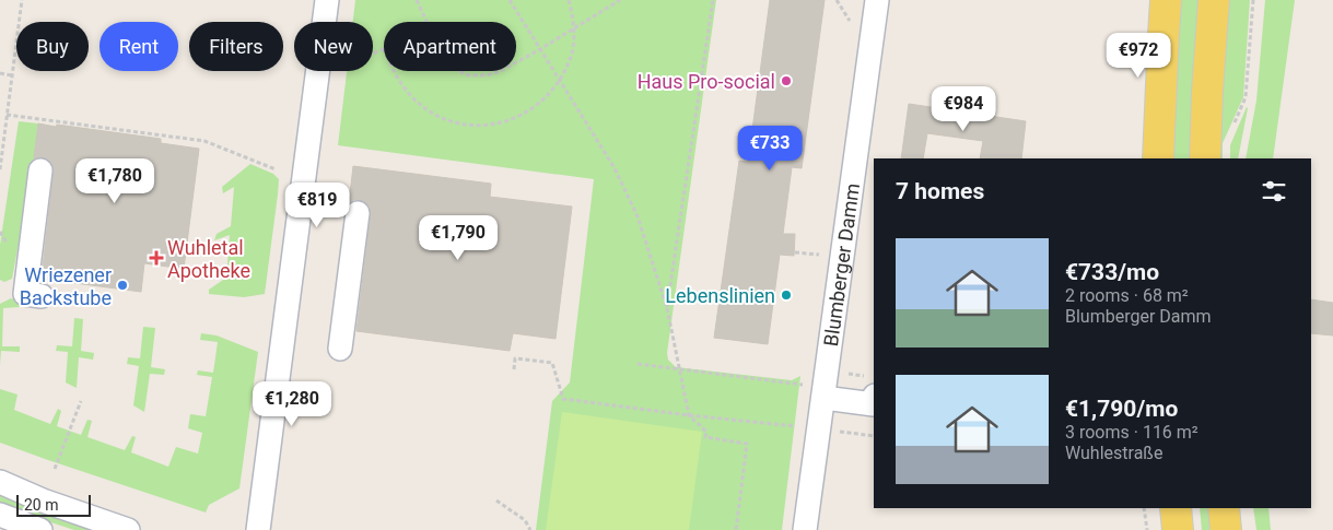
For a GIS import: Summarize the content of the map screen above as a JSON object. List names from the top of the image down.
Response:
{
  "streets": {
    "street": ["Blumberger Damm"]
  },
  "places": {
    "other": ["Haus Pro-social", "Wriezener Backstube", "Lebenslinien"],
    "health": ["Wuhletal Apotheke"]
  },
  "scale_bar": "20 m",
  "page": {
    "chip": [
      "Buy",
      "Rent",
      "Filters",
      "New",
      "Apartment"
    ],
    "price": [
      "€972",
      "€984",
      "€733",
      "€1,780",
      "€819",
      "€1,790",
      "€1,280"
    ],
    "heading": "7 homes",
    "list": [
      {
        "name": "€733/mo",
        "note": "2 rooms · 68 m² · Blumberger Damm"
      },
      {
        "name": "€1,790/mo",
        "note": "3 rooms · 116 m² · Wuhlestraße"
      }
    ],
    "scale": "20 m"
  }
}
